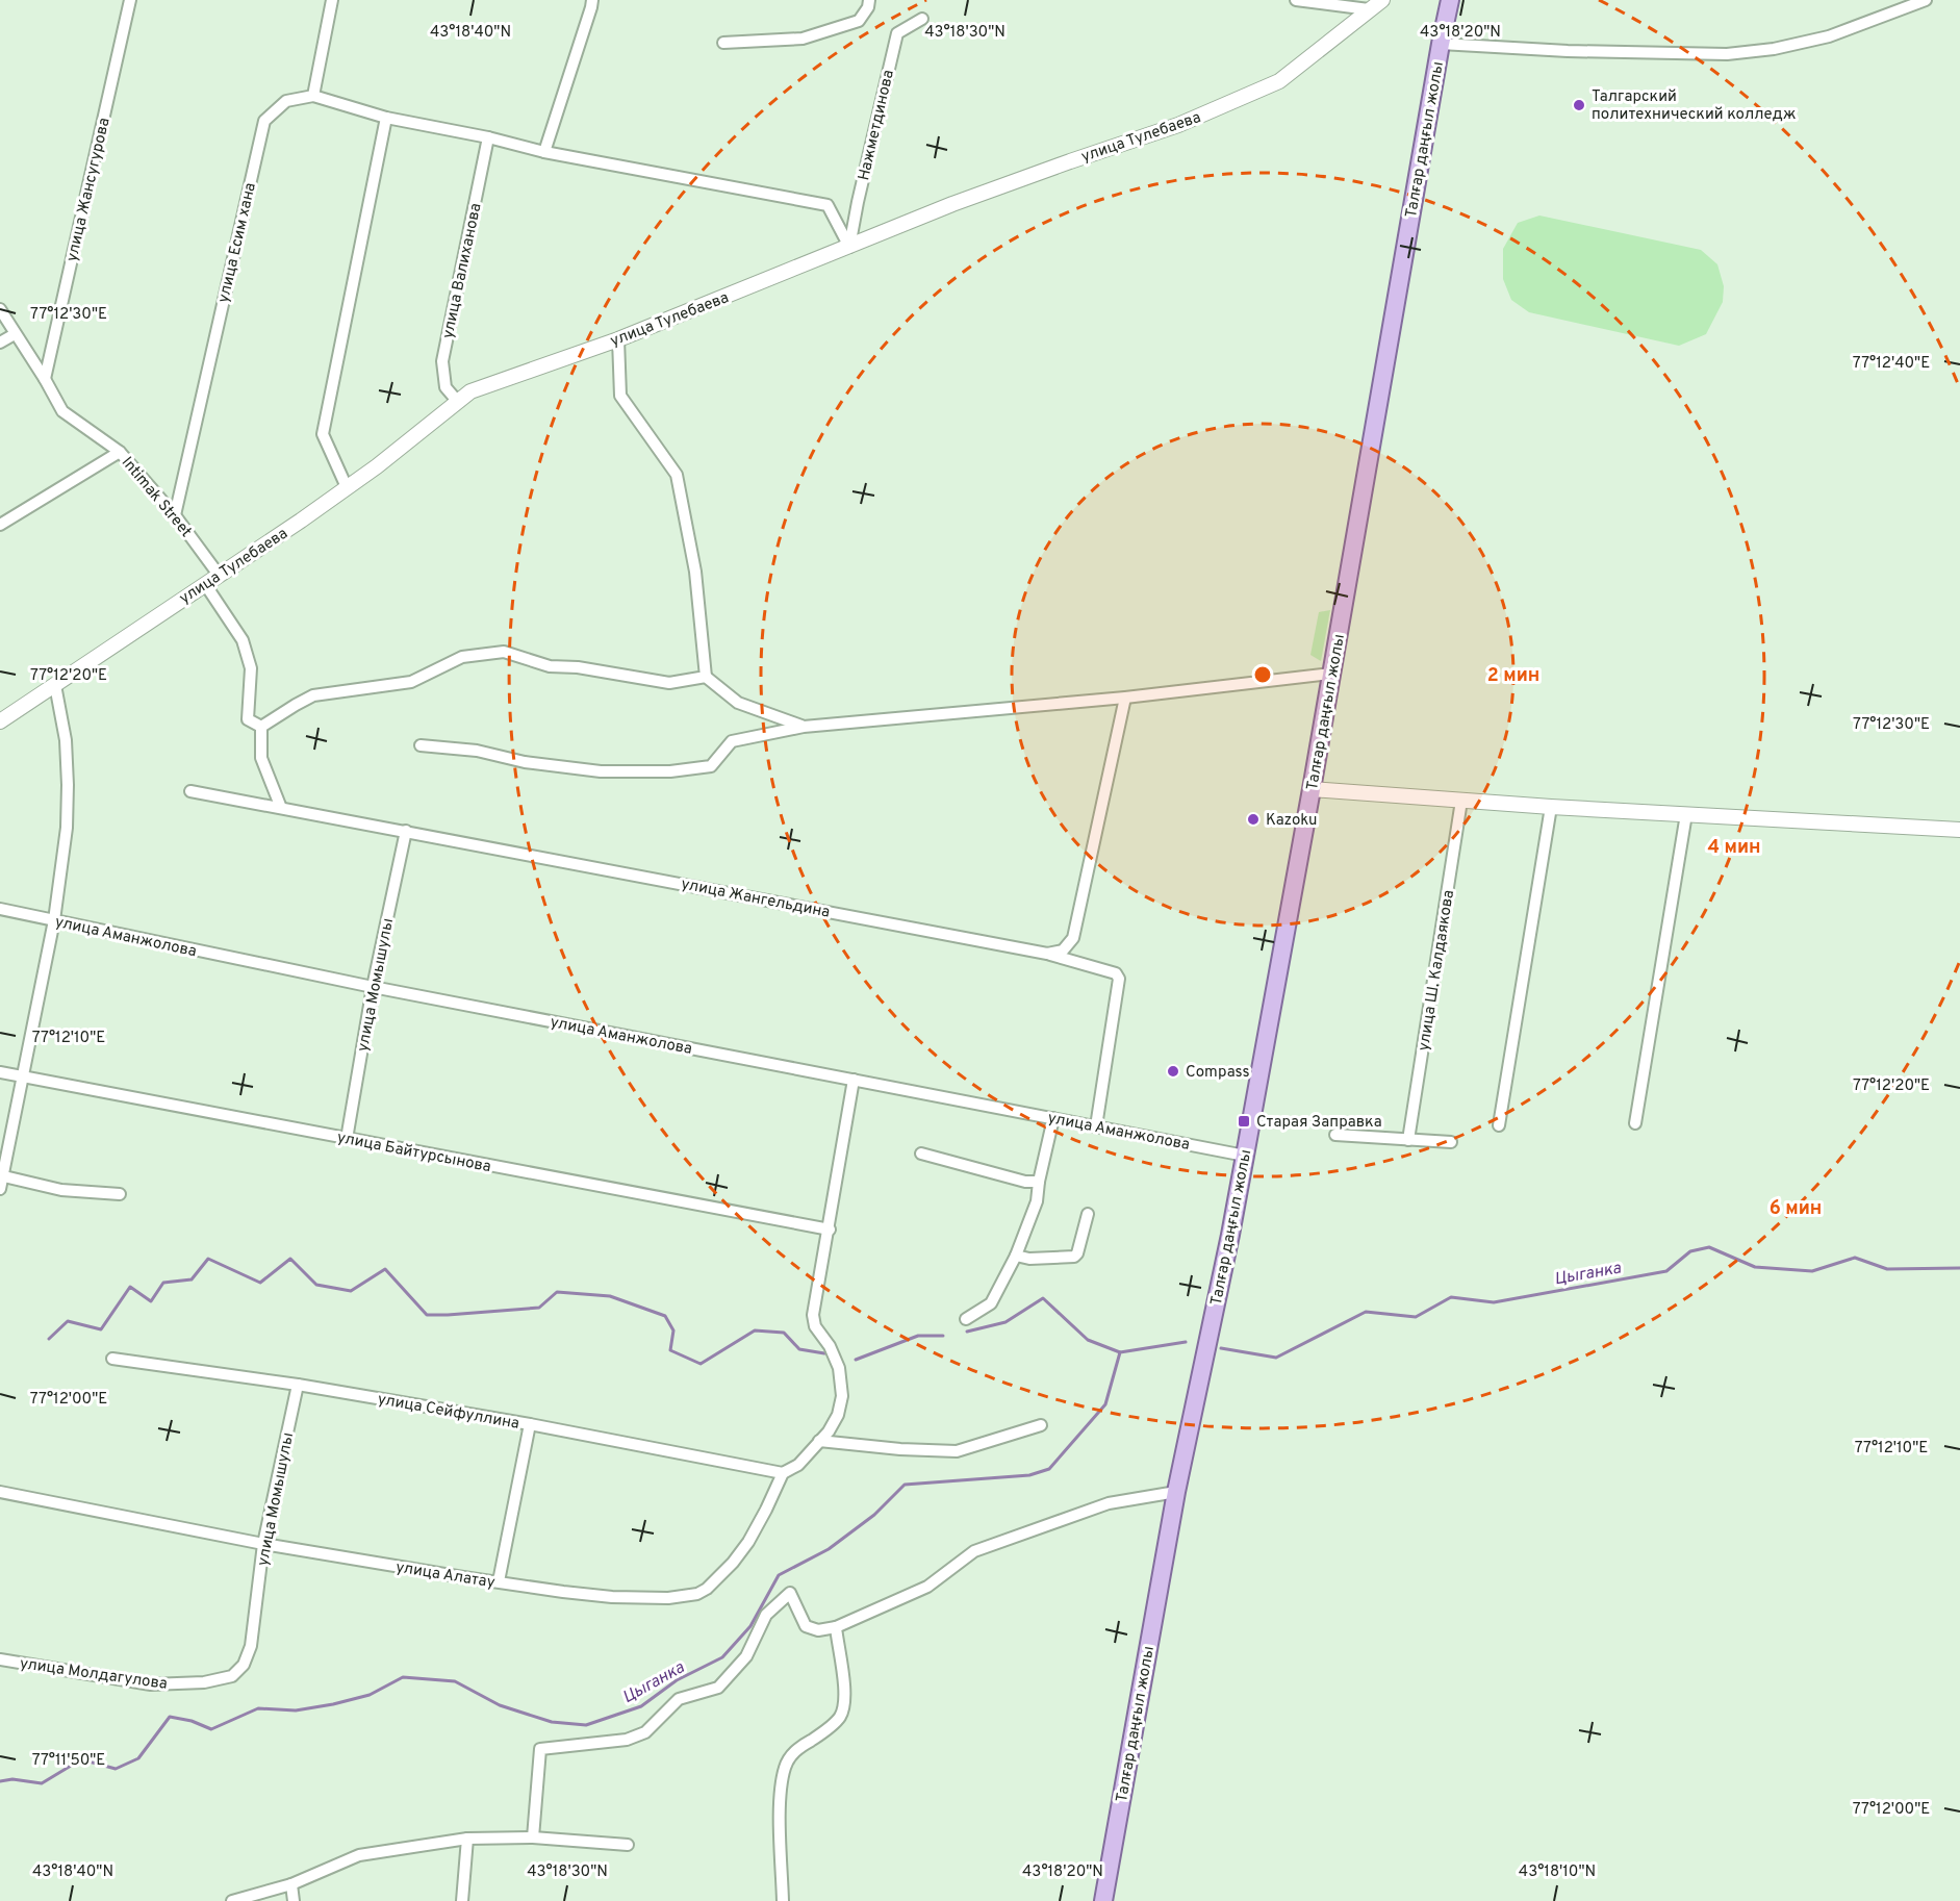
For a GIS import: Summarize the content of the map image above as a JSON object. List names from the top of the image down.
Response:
{
  "streets": {
    "main road": ["Талғар даңғыл жолы"],
    "street": [
      "Нажметдинова",
      "улица Тулебаева",
      "улица Жансугурова",
      "улица Есим хана",
      "улица Валиханова",
      "Intimak Street",
      "улица Жангельдина",
      "улица Аманжолова",
      "улица Ш. Калдаякова",
      "улица Момышулы",
      "улица Байтурсынова",
      "улица Сейфуллина",
      "улица Алатау",
      "улица Молдагулова"
    ]
  },
  "crossings": [
    ["Нажметдинова", "улица Тулебаева"],
    ["улица Тулебаева", "улица Валиханова"],
    ["улица Тулебаева", "Intimak Street"],
    ["Талғар даңғыл жолы", "улица Аманжолова"],
    ["улица Жансугурова", "Intimak Street"],
    ["улица Есим хана", "Intimak Street"],
    ["улица Жангельдина", "улица Аманжолова"],
    ["улица Жангельдина", "улица Момышулы"],
    ["улица Аманжолова", "улица Момышулы"],
    ["улица Аманжолова", "улица Алатау"],
    ["улица Момышулы", "улица Байтурсынова"],
    ["улица Момышулы", "улица Сейфуллина"],
    ["улица Момышулы", "улица Алатау"],
    ["улица Момышулы", "улица Молдагулова"],
    ["улица Байтурсынова", "улица Алатау"],
    ["улица Сейфуллина", "улица Алатау"]
  ],
  "water": ["Цыганка"],
  "places": {
    "other": ["Талгарский политехнический колледж", "Kazoku", "Compass"],
    "transit": ["Старая Заправка"]
  },
  "coordinates": [
    "43°18'40\"N",
    "43°18'30\"N",
    "43°18'20\"N",
    "77°12'30\"E",
    "77°12'40\"E",
    "77°12'20\"E",
    "77°12'10\"E",
    "77°12'00\"E",
    "77°11'50\"E",
    "43°18'10\"N"
  ],
  "rings": ["2 мин", "4 мин", "6 мин"]
}
